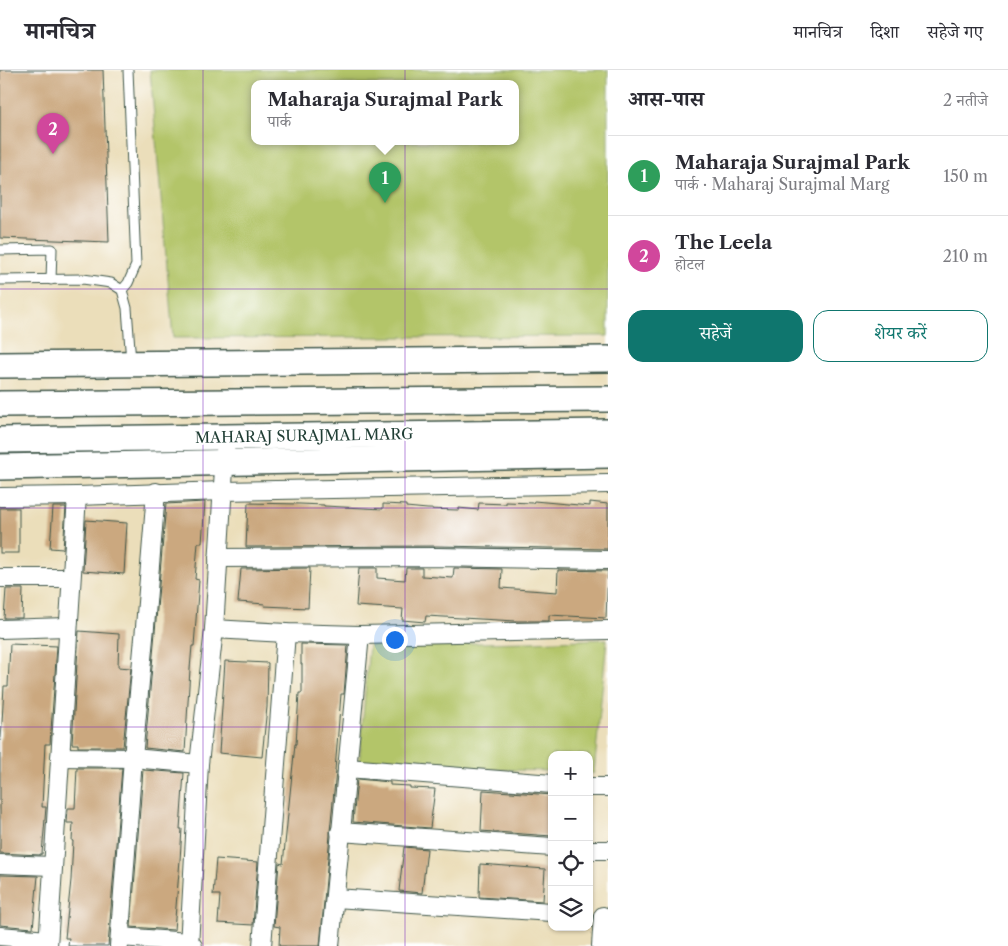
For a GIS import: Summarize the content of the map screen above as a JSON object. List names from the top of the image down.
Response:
{
  "streets": {
    "main road": ["MAHARAJ SURAJMAL MARG"]
  },
  "page": {
    "header": "मानचित्र",
    "nav": ["मानचित्र", "दिशा", "सहेजे गए"],
    "heading": ["आस-पास", "2 नतीजे"],
    "popup": ["Maharaja Surajmal Park", "पार्क"],
    "pins": ["2", "1"],
    "list": [
      {
        "mark": "1",
        "name": "Maharaja Surajmal Park",
        "note": "पार्क · Maharaj Surajmal Marg",
        "value": "150 m"
      },
      {
        "mark": "2",
        "name": "The Leela",
        "note": "होटल",
        "value": "210 m"
      }
    ],
    "buttons": ["सहेजें", "शेयर करें"],
    "map_buttons": ["+", "−"]
  }
}
